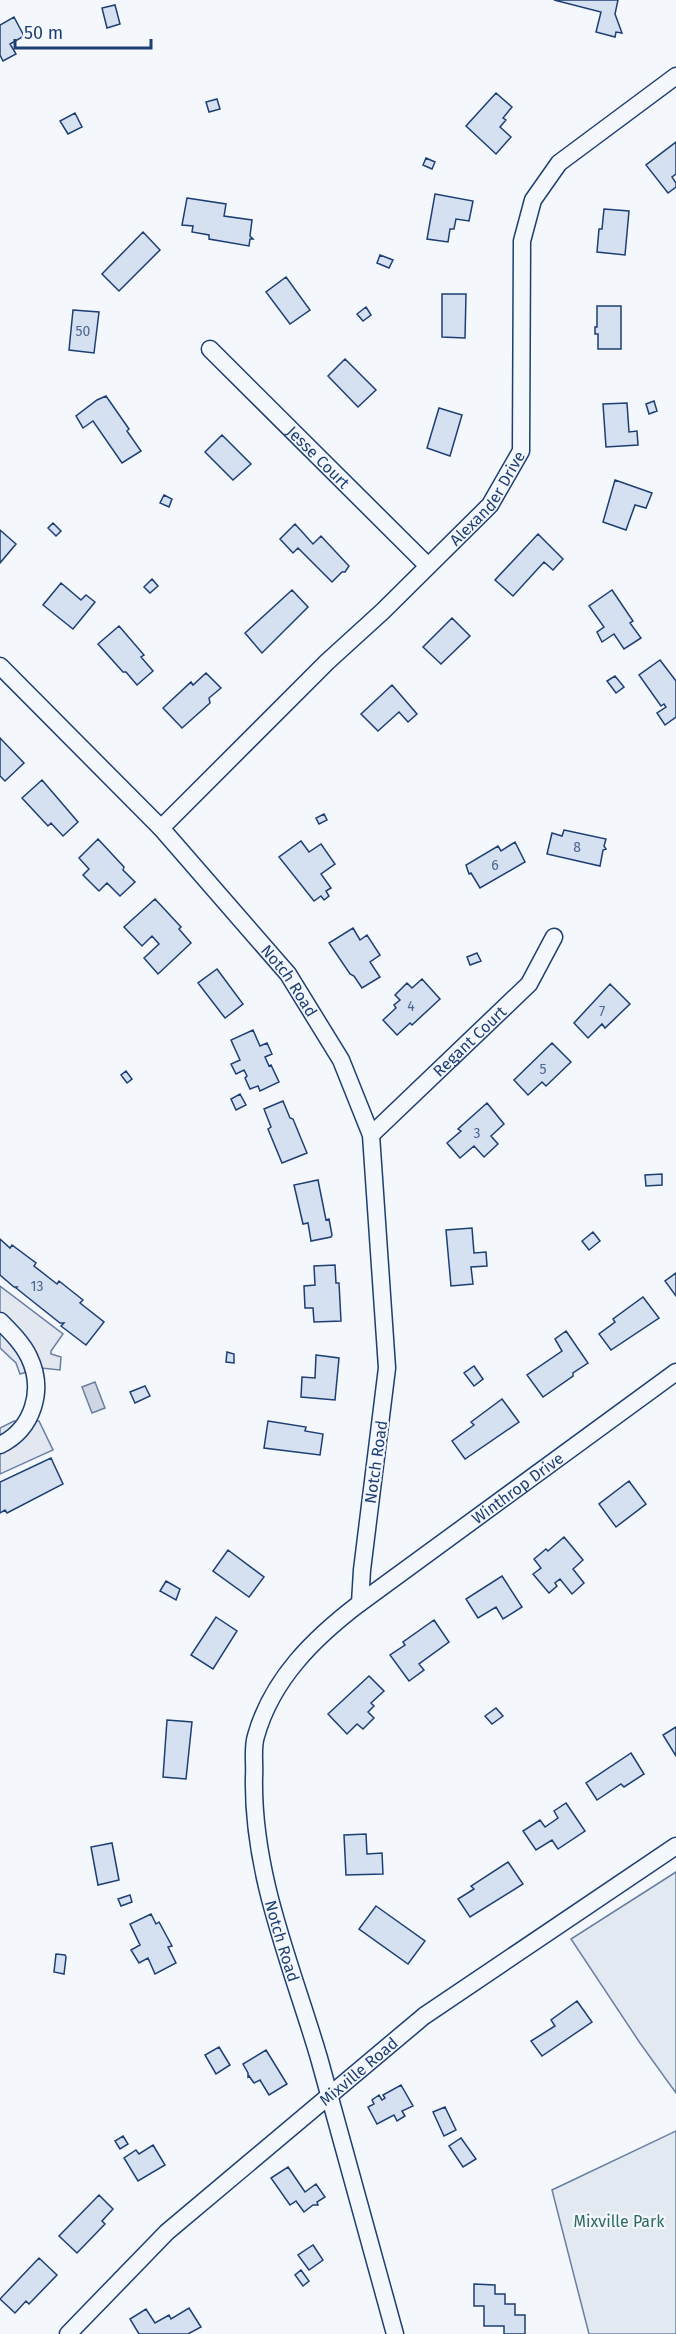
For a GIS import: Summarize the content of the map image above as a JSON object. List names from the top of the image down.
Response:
{
  "streets": {
    "street": [
      "Jesse Court",
      "Alexander Drive",
      "Notch Road",
      "Regant Court",
      "Winthrop Drive",
      "Mixville Road"
    ]
  },
  "crossings": [
    ["Jesse Court", "Alexander Drive"],
    ["Alexander Drive", "Notch Road"],
    ["Notch Road", "Regant Court"],
    ["Notch Road", "Winthrop Drive"],
    ["Notch Road", "Mixville Road"]
  ],
  "parks": ["Mixville Park"],
  "house_numbers": [
    "50",
    "8",
    "6",
    "4",
    "7",
    "5",
    "3",
    "13"
  ],
  "scale_bar": "50 m"
}
